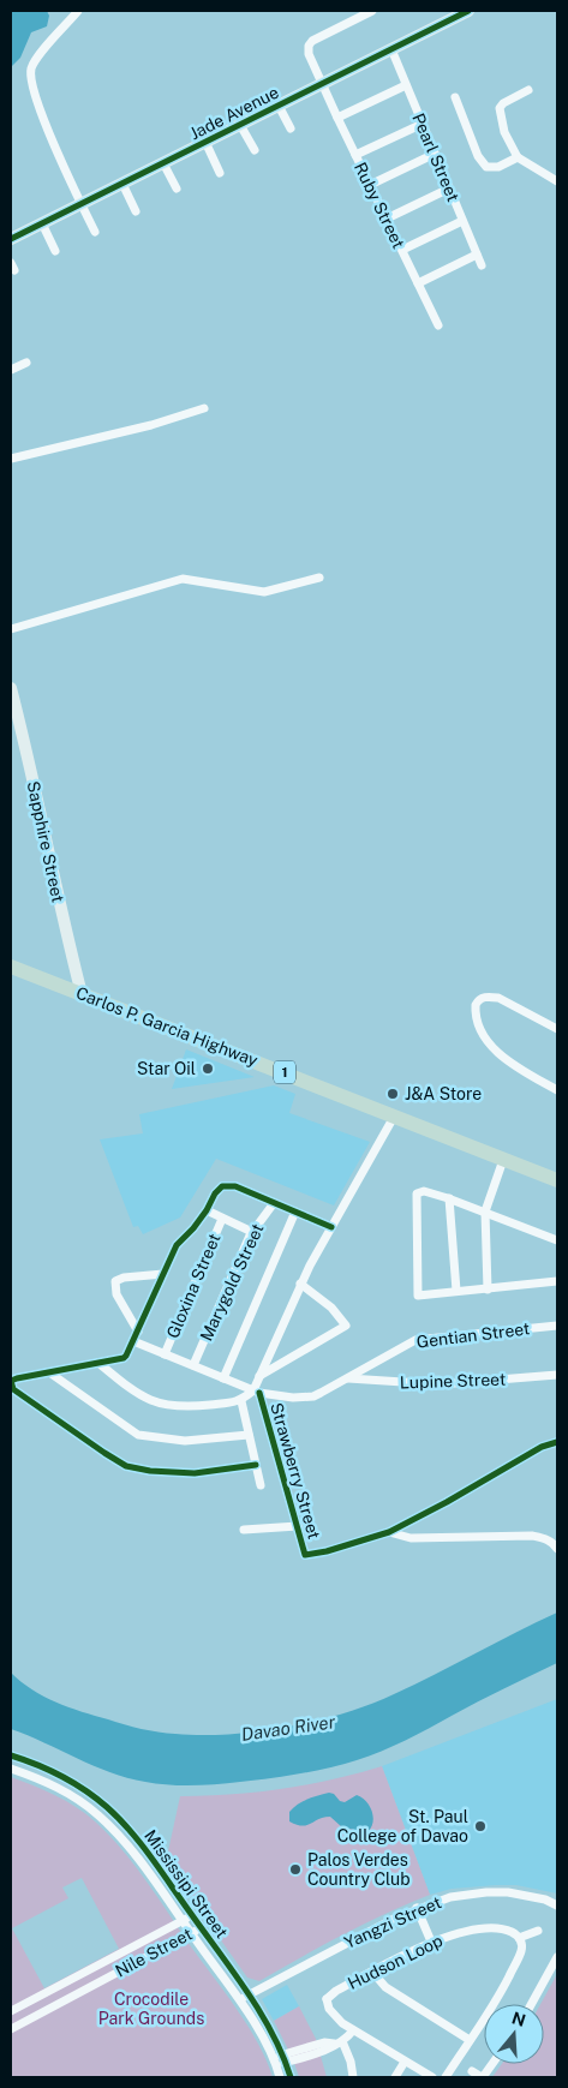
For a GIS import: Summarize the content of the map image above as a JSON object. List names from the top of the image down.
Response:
{
  "streets": {
    "highway": ["Carlos P. Garcia Highway", "1"],
    "street": [
      "Jade Avenue",
      "Pearl Street",
      "Ruby Street",
      "Sapphire Street",
      "Marygold Street",
      "Gloxina Street",
      "Gentian Street",
      "Lupine Street",
      "Strawberry Street",
      "Mississipi Street",
      "Yangzi Street",
      "Nile Street",
      "Hudson Loop"
    ]
  },
  "crossings": [
    ["Jade Avenue", "Pearl Street"],
    ["Jade Avenue", "Ruby Street"],
    ["Sapphire Street", "Carlos P. Garcia Highway"],
    ["Marygold Street", "Gentian Street"],
    ["Gloxina Street", "Gentian Street"],
    ["Gentian Street", "Lupine Street"],
    ["Gentian Street", "Strawberry Street"],
    ["Mississipi Street", "Yangzi Street"],
    ["Mississipi Street", "Nile Street"]
  ],
  "water": ["Davao River"],
  "parks": ["Crocodile Park Grounds"],
  "places": [
    "Star Oil",
    "J&A Store",
    "St. Paul College of Davao",
    "Palos Verdes Country Club"
  ],
  "north": "top"
}
